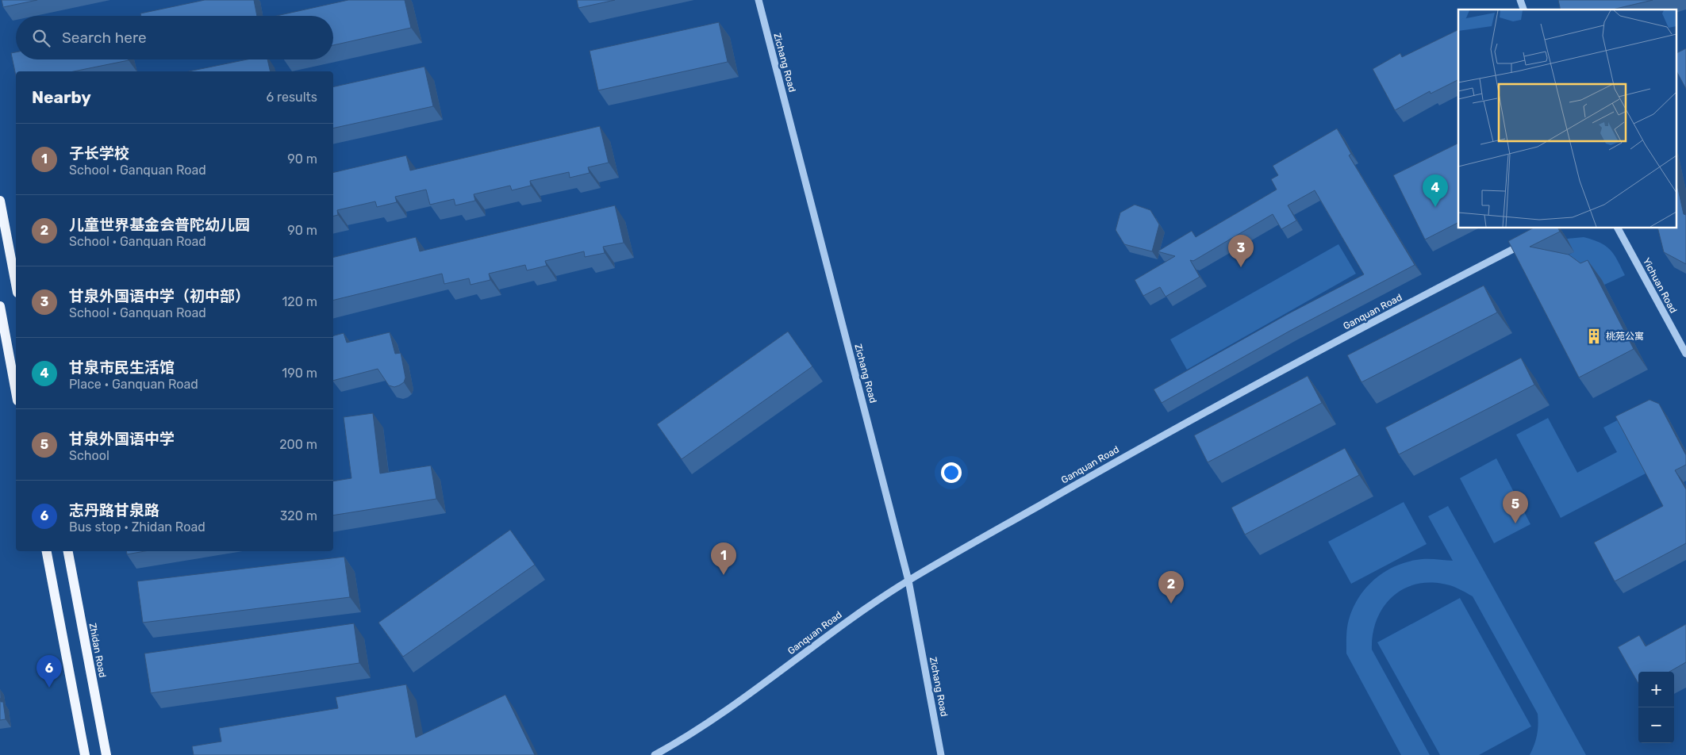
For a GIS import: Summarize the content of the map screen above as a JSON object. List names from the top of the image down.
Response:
{
  "streets": {
    "main road": ["Zhidan Road"],
    "street": ["Zichang Road", "Yichuan Road", "Ganquan Road"]
  },
  "crossings": [
    ["Zichang Road", "Ganquan Road"]
  ],
  "places": {
    "building": ["桃苑公寓"]
  },
  "page": {
    "search": "Search here",
    "heading": ["Nearby", "6 results"],
    "list": [
      {
        "mark": "1",
        "name": "子长学校",
        "note": "School · Ganquan Road",
        "value": "90 m"
      },
      {
        "mark": "2",
        "name": "儿童世界基金会普陀幼儿园",
        "note": "School · Ganquan Road",
        "value": "90 m"
      },
      {
        "mark": "3",
        "name": "甘泉外国语中学（初中部）",
        "note": "School · Ganquan Road",
        "value": "120 m"
      },
      {
        "mark": "4",
        "name": "甘泉市民生活馆",
        "note": "Place · Ganquan Road",
        "value": "190 m"
      },
      {
        "mark": "5",
        "name": "甘泉外国语中学",
        "note": "School",
        "value": "200 m"
      },
      {
        "mark": "6",
        "name": "志丹路甘泉路",
        "note": "Bus stop · Zhidan Road",
        "value": "320 m"
      }
    ],
    "pins": [
      "4",
      "3",
      "5",
      "1",
      "2",
      "6"
    ],
    "map_buttons": ["+", "−"]
  }
}
